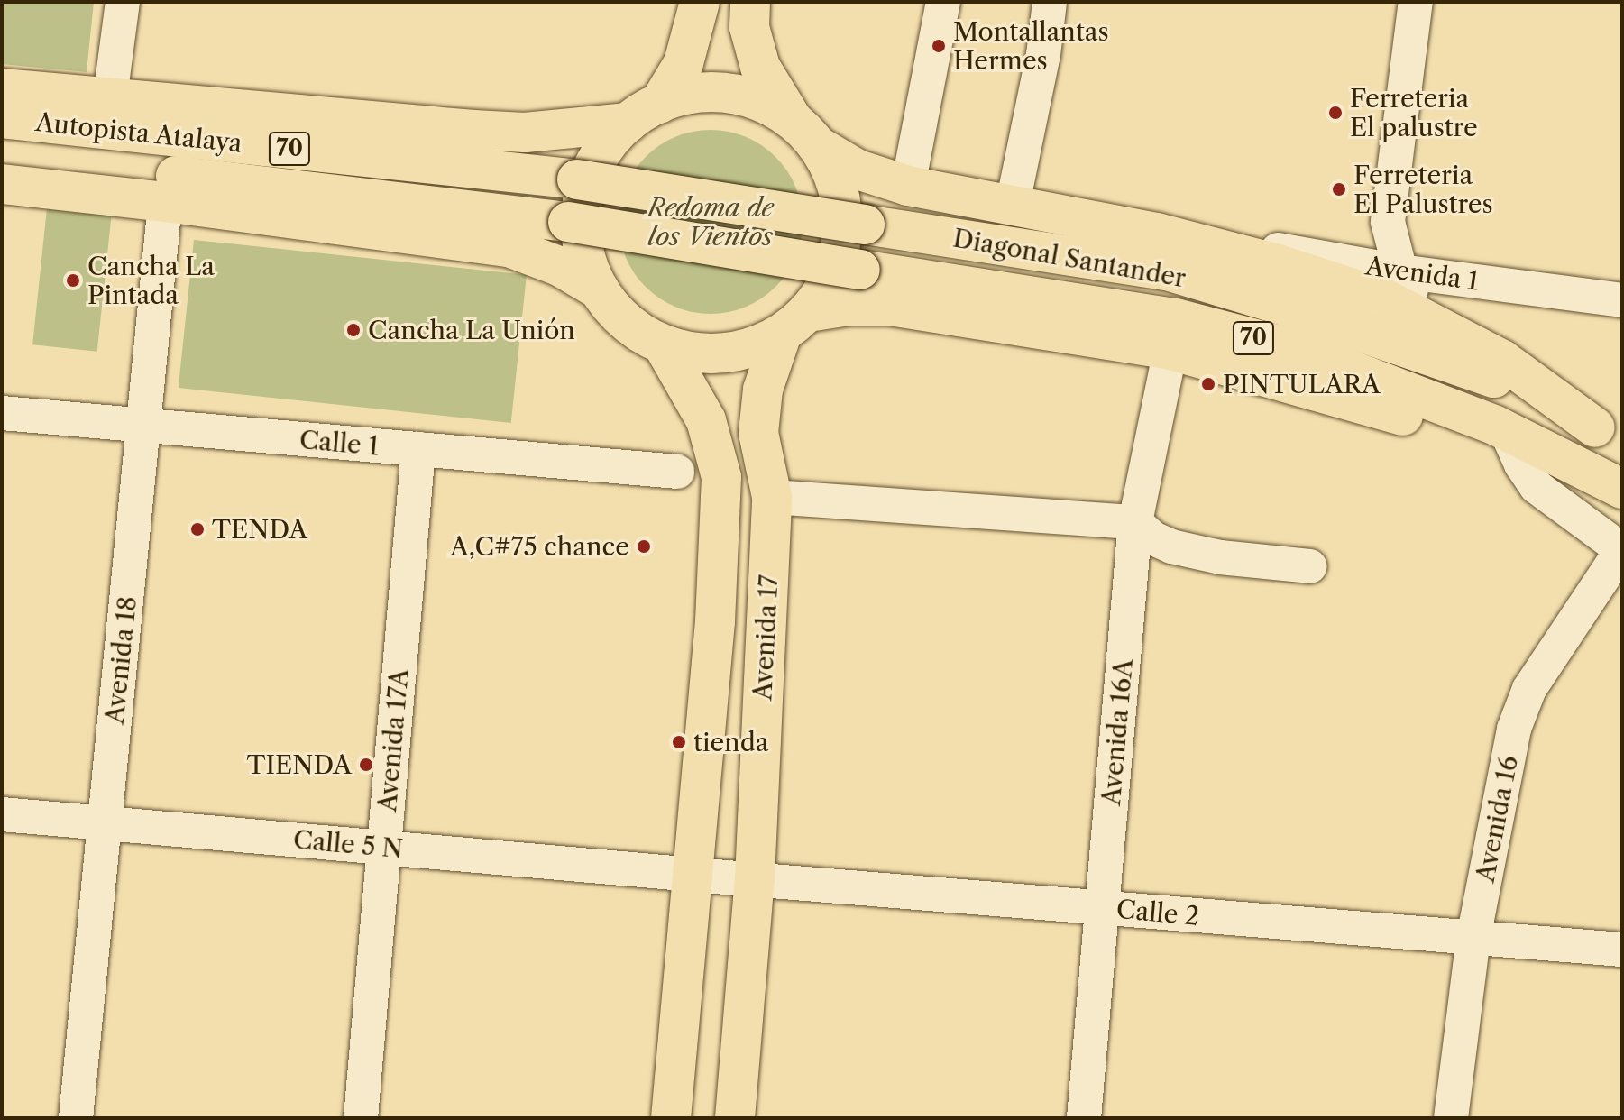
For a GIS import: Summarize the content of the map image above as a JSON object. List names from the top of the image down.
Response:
{
  "streets": {
    "main road": [
      "Autopista Atalaya",
      "70",
      "Diagonal Santander",
      "Avenida 17"
    ],
    "street": [
      "Avenida 1",
      "Calle 1",
      "Avenida 18",
      "Avenida 16A",
      "Avenida 17A",
      "Avenida 16",
      "Calle 5 N",
      "Calle 2"
    ]
  },
  "crossings": [
    ["Autopista Atalaya", "Diagonal Santander"],
    ["Calle 1", "Avenida 18"],
    ["Calle 1", "Avenida 17A"],
    ["Avenida 17", "Calle 5 N"],
    ["Avenida 17", "Calle 2"],
    ["Avenida 18", "Calle 5 N"],
    ["Avenida 16A", "Calle 2"],
    ["Avenida 17A", "Calle 5 N"],
    ["Avenida 16", "Calle 2"],
    ["Calle 5 N", "Calle 2"]
  ],
  "parks": ["Redoma de los Vientos"],
  "places": [
    "Montallantas Hermes",
    "Ferreteria El palustre",
    "Ferreteria El Palustres",
    "Cancha La Pintada",
    "Cancha La Unión",
    "PINTULARA",
    "TENDA",
    "A,C#75 chance",
    "tienda",
    "TIENDA"
  ]
}
